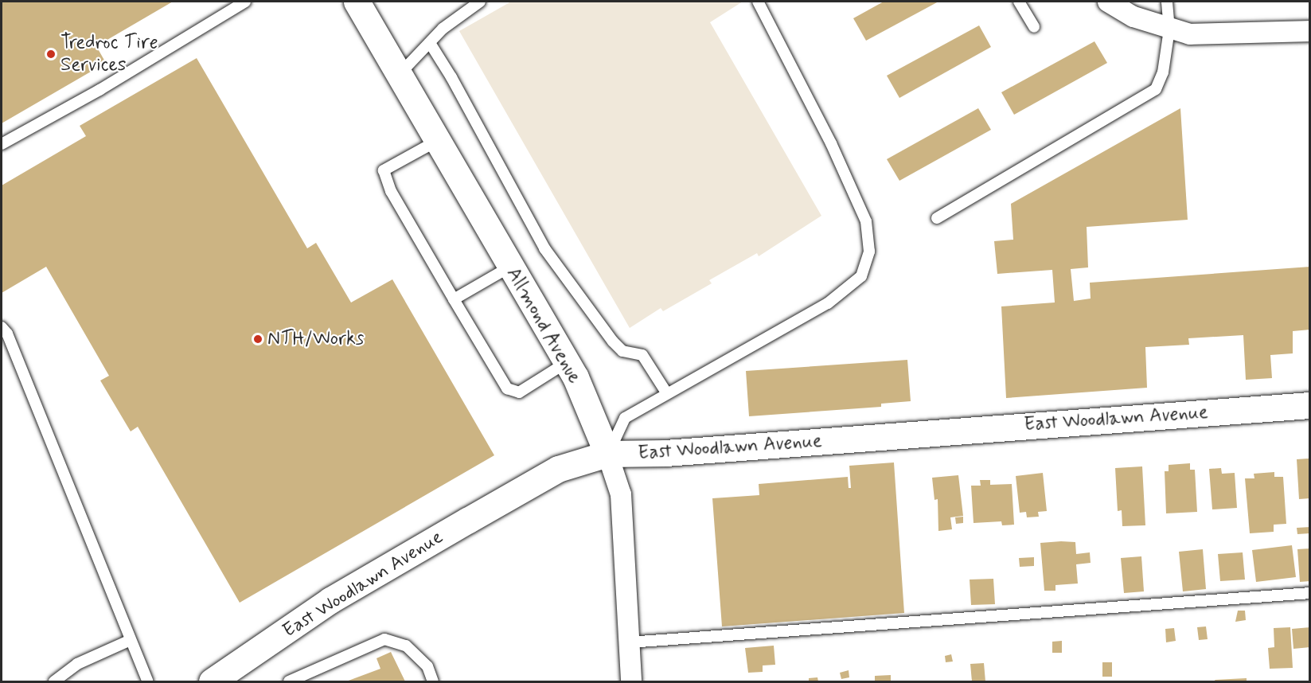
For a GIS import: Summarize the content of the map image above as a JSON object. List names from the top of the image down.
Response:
{
  "streets": {
    "main road": ["Allmond Avenue", "East Woodlawn Avenue"]
  },
  "crossings": [
    ["Allmond Avenue", "East Woodlawn Avenue"]
  ],
  "places": ["Tredroc Tire Services", "NTH/Works"]
}
